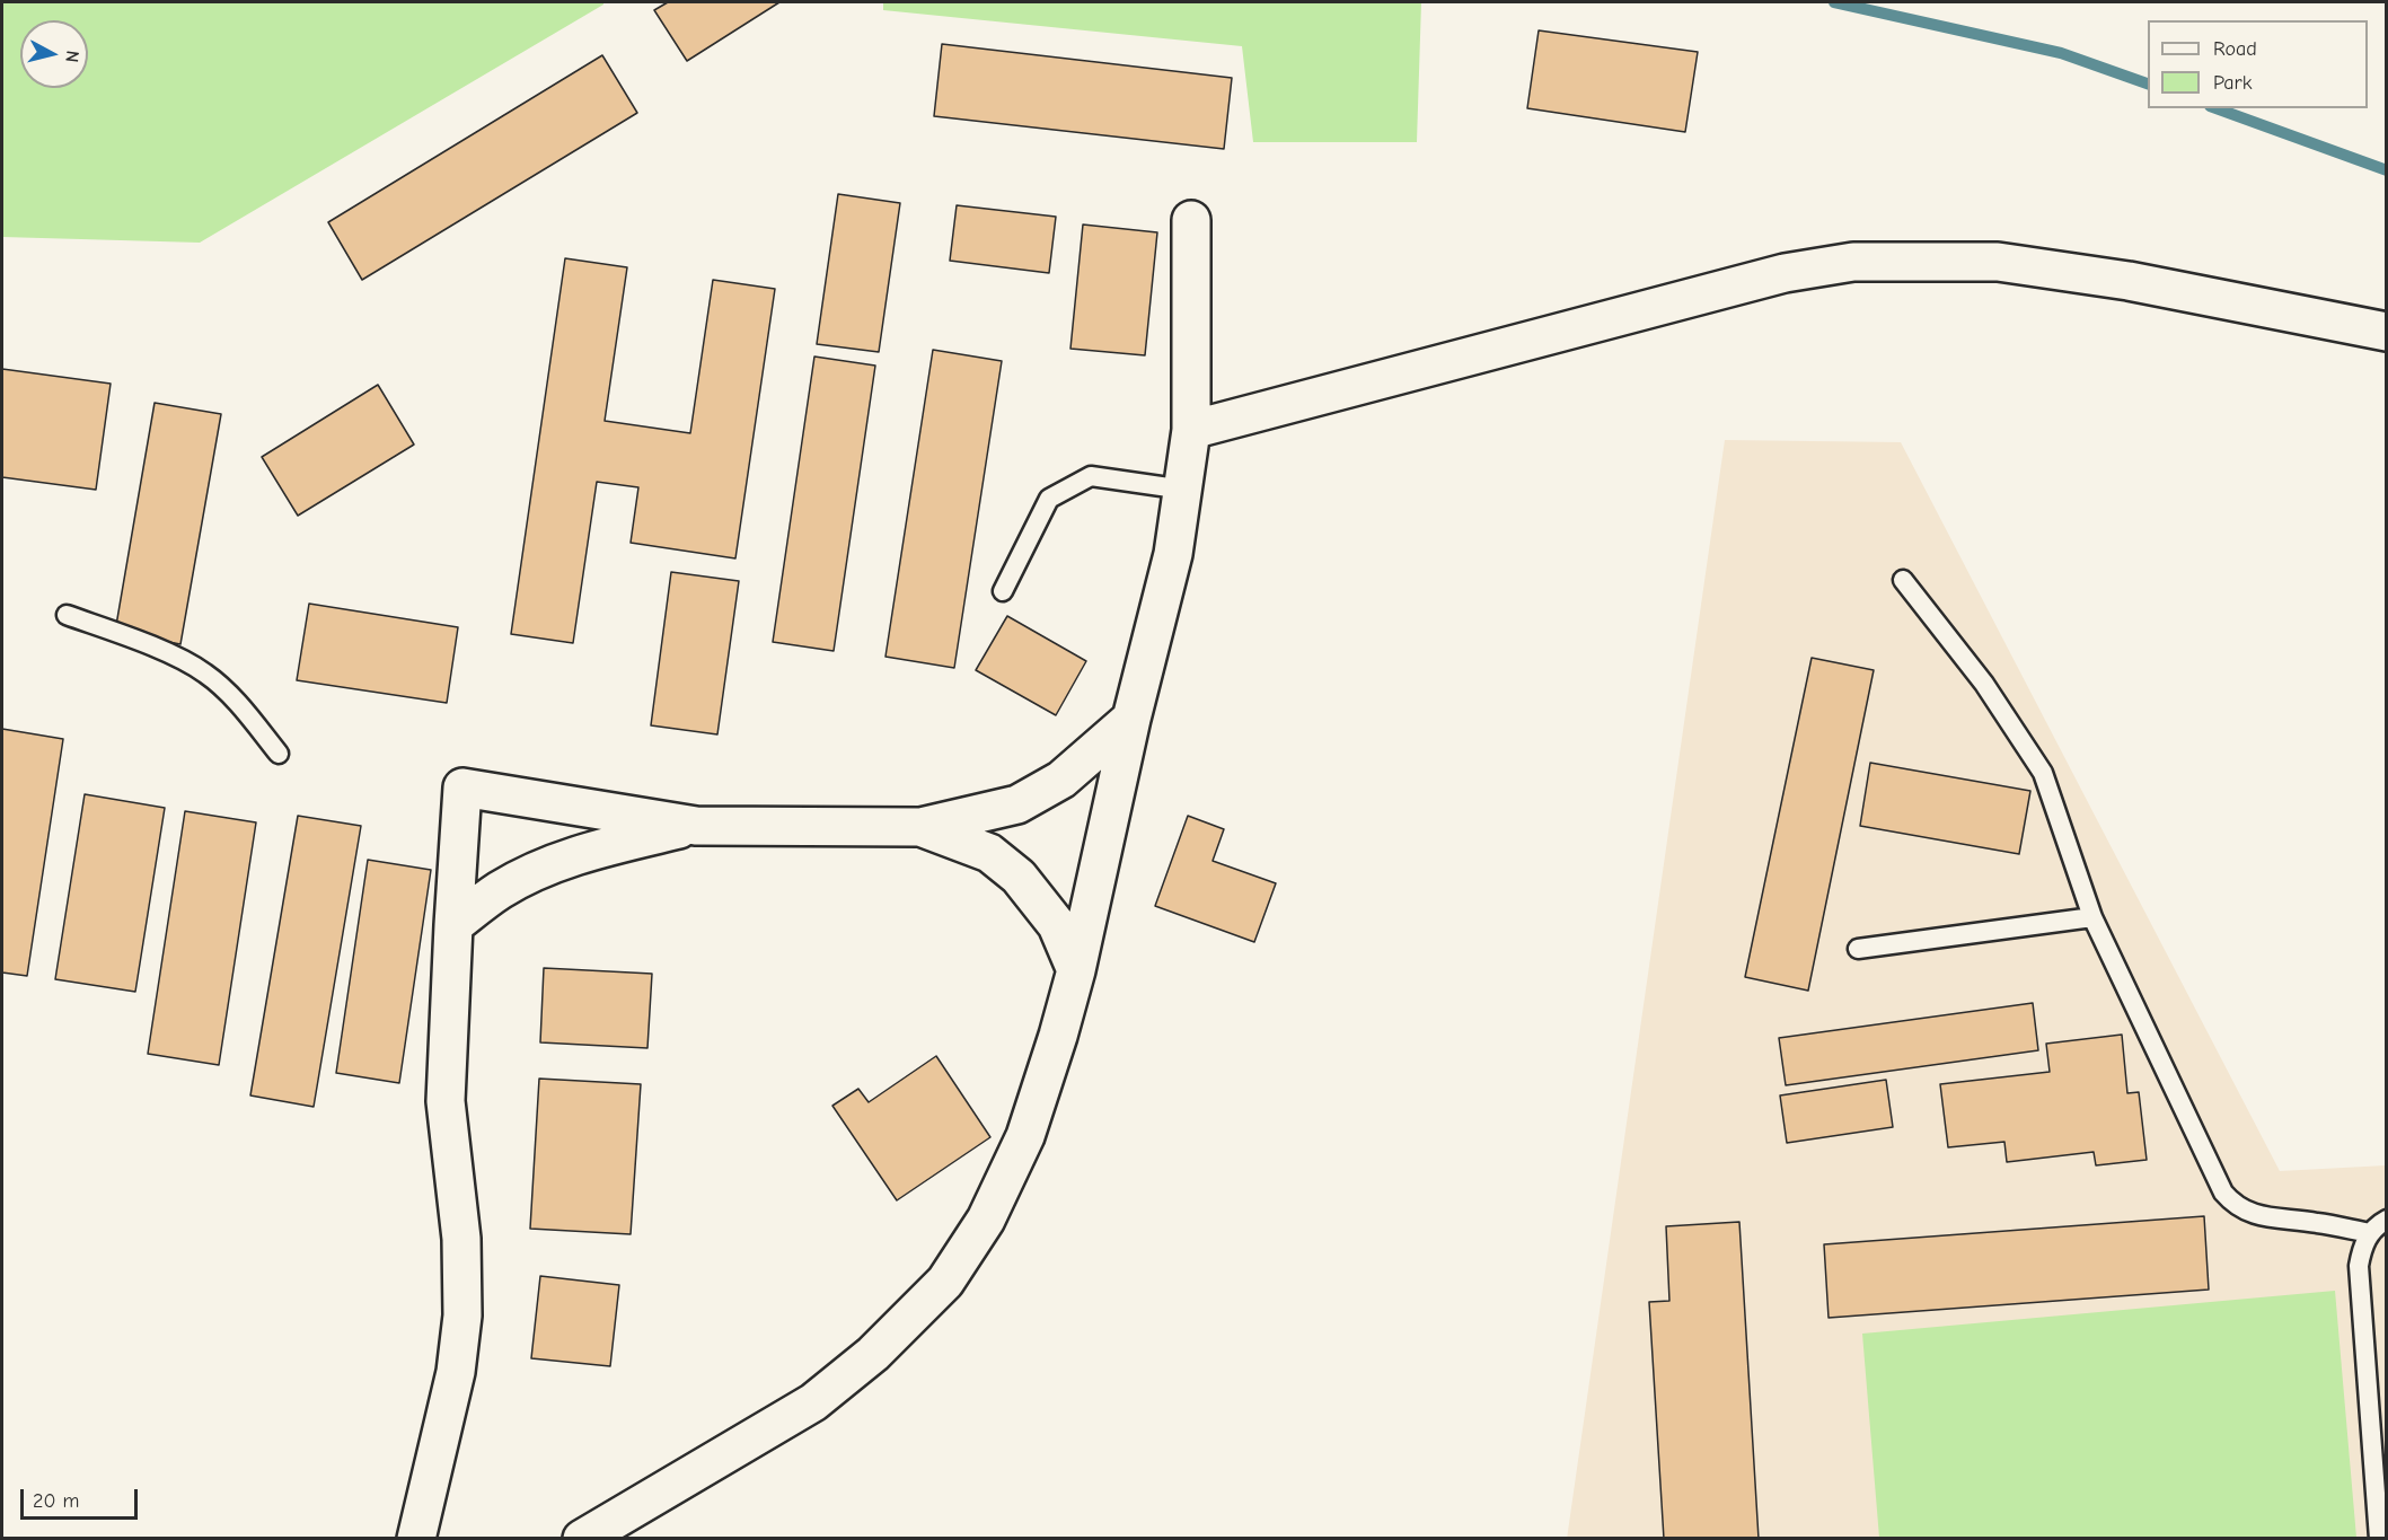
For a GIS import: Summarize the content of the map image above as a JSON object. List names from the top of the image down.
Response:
{
  "legend": ["Road", "Park"],
  "scale_bar": "20 m",
  "north": "right"
}
